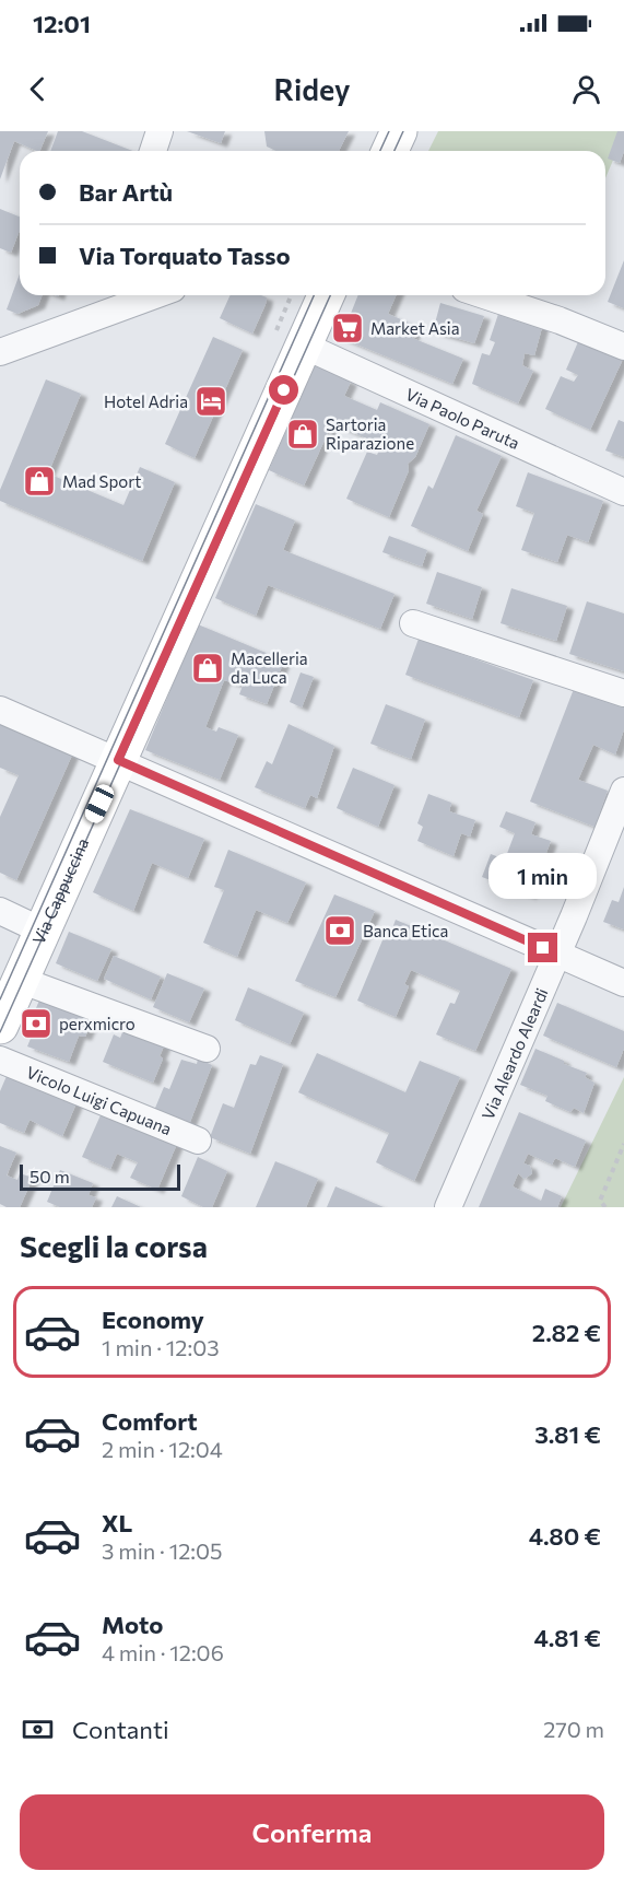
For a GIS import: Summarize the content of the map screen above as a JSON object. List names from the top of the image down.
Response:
{
  "streets": {
    "street": [
      "Via Paolo Paruta",
      "Via Cappuccina",
      "Via Aleardo Aleardi",
      "Vicolo Luigi Capuana"
    ]
  },
  "crossings": [
    ["Via Paolo Paruta", "Via Cappuccina"]
  ],
  "places": {
    "supermarket": ["Market Asia"],
    "hotel": ["Hotel Adria"],
    "shop": ["Sartoria Riparazione", "Mad Sport", "Macelleria da Luca"],
    "bank": ["Banca Etica", "perxmicro"]
  },
  "scale_bar": "50 m",
  "page": {
    "status": "12:01",
    "header": "Ridey",
    "banner": ["Bar Artù", "Via Torquato Tasso"],
    "bubble": "1 min",
    "scale": "50 m",
    "heading": "Scegli la corsa",
    "list": [
      {
        "name": "Economy",
        "note": "1 min · 12:03",
        "value": "2.82 €"
      },
      {
        "name": "Comfort",
        "note": "2 min · 12:04",
        "value": "3.81 €"
      },
      {
        "name": "XL",
        "note": "3 min · 12:05",
        "value": "4.80 €"
      },
      {
        "name": "Moto",
        "note": "4 min · 12:06",
        "value": "4.81 €"
      }
    ],
    "pay": ["Contanti", "270 m"],
    "buttons": "Conferma"
  }
}
